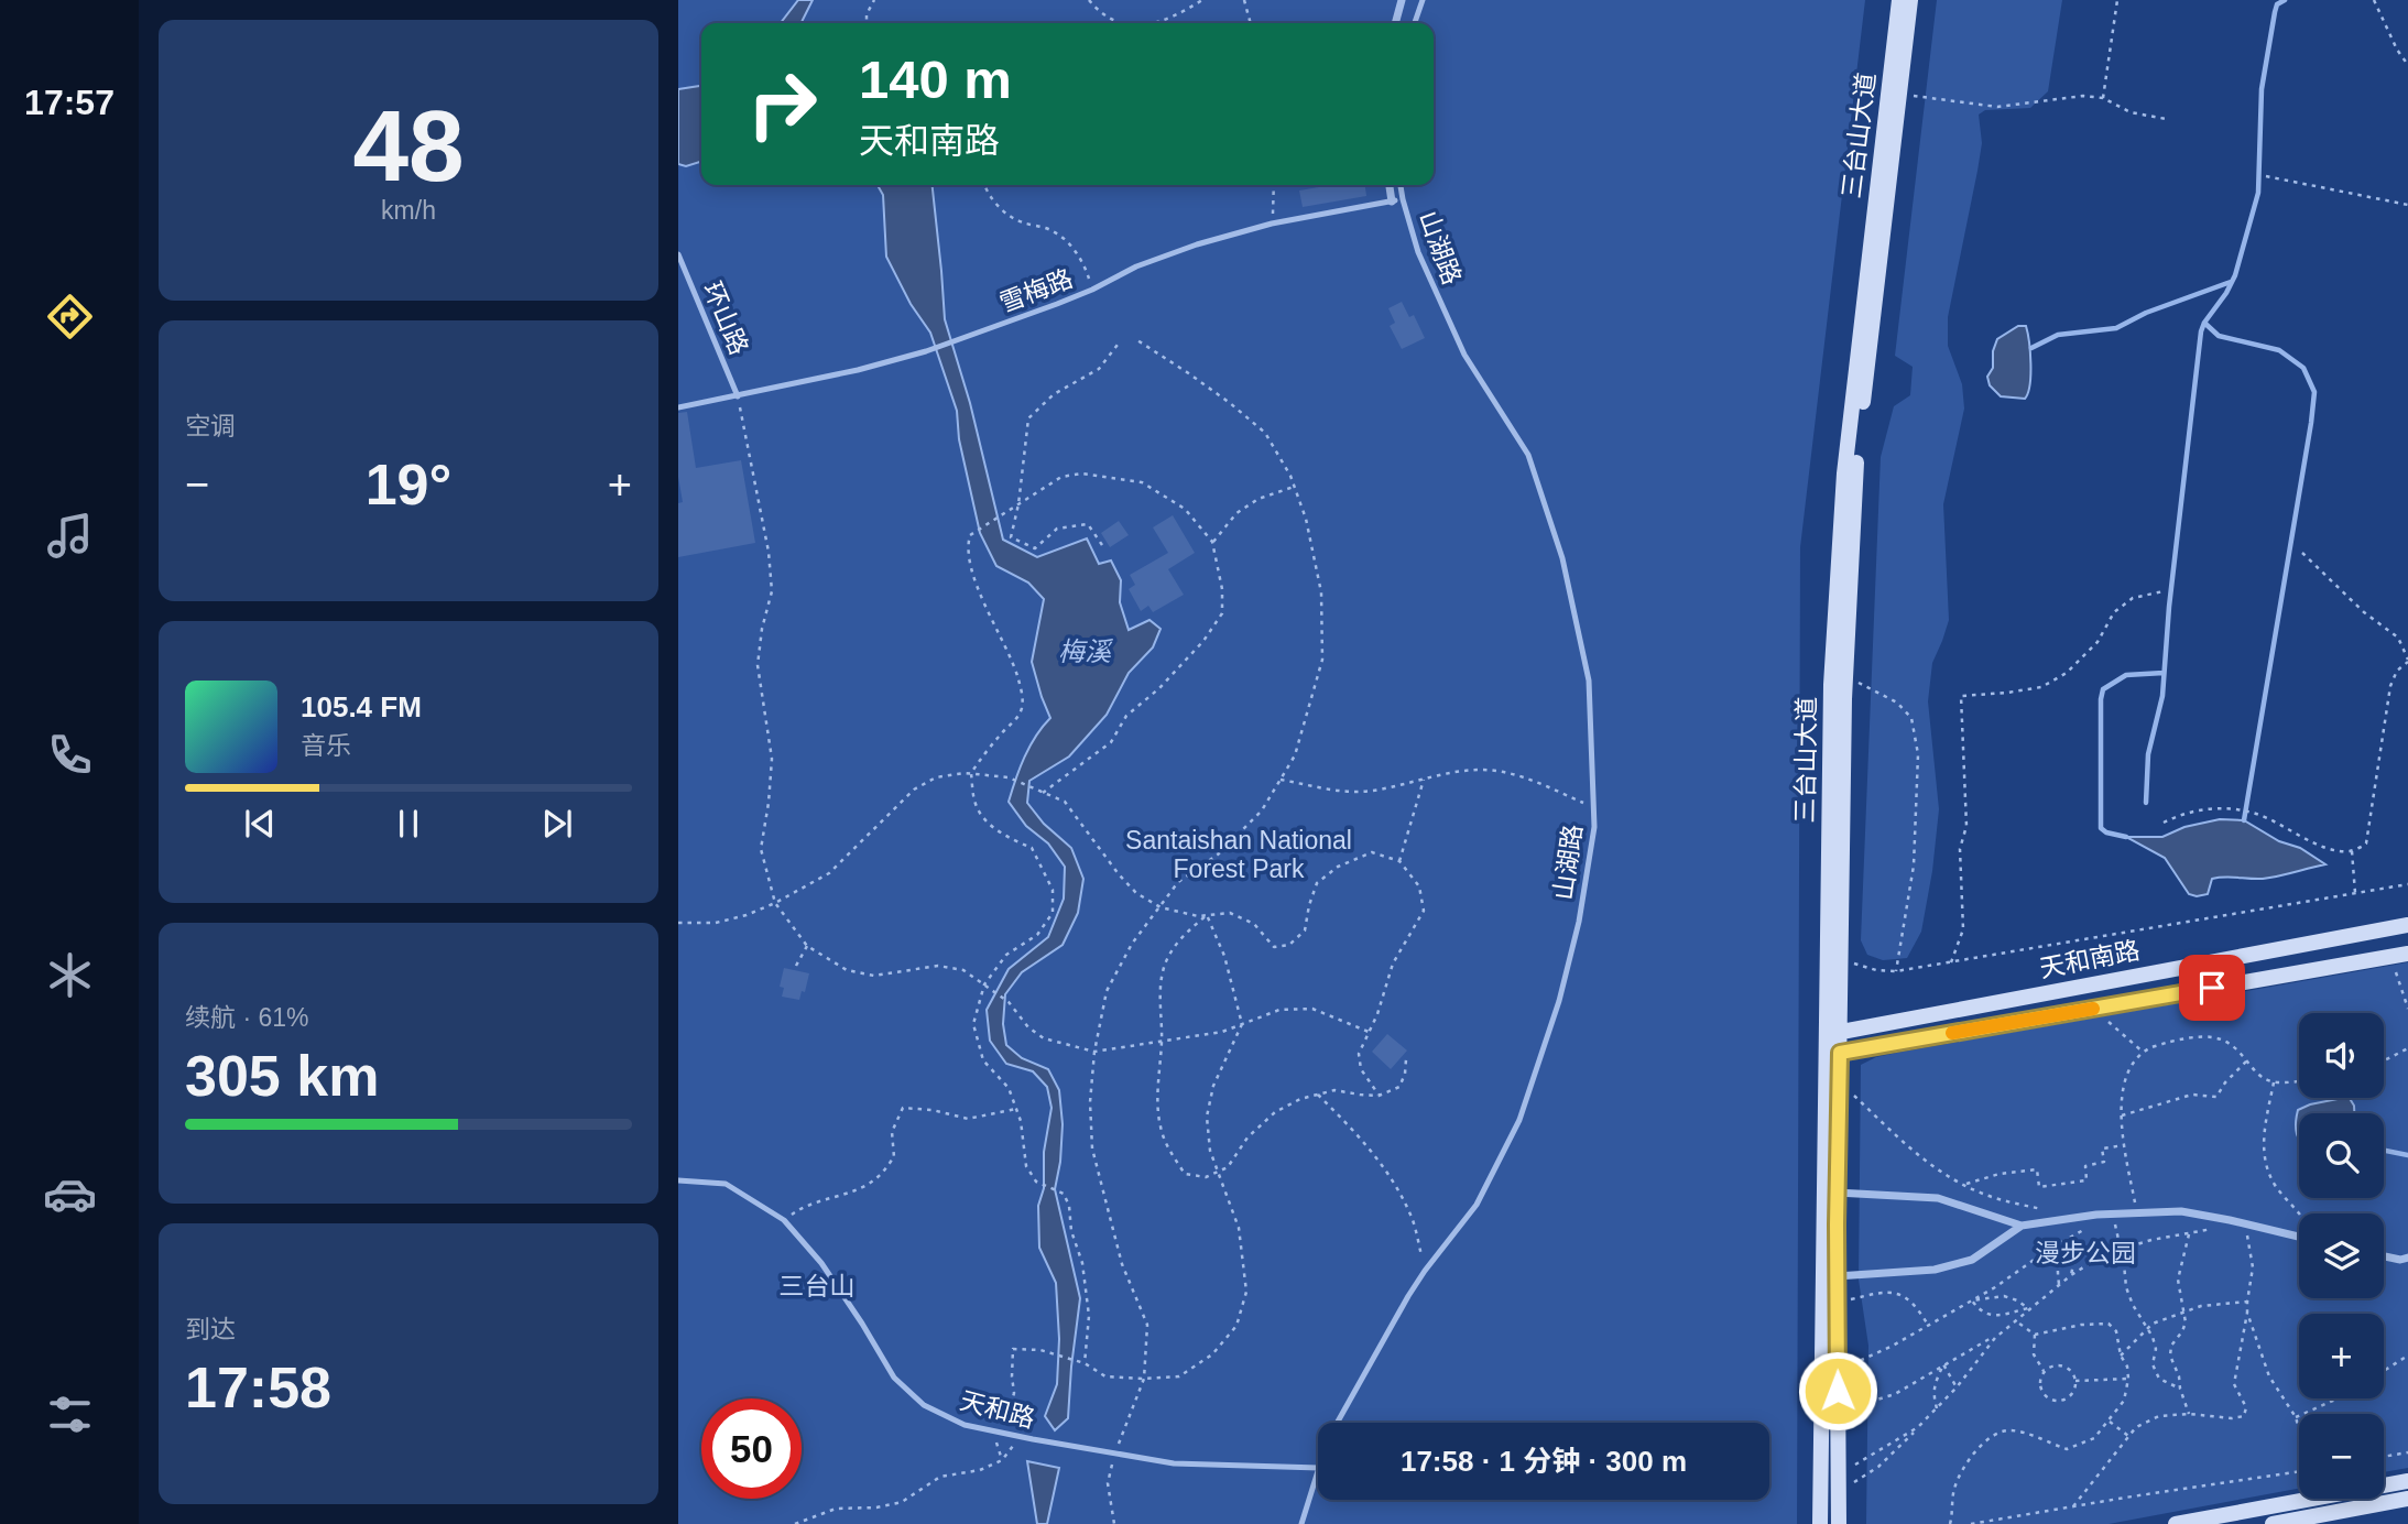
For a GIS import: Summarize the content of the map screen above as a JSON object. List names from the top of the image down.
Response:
{
  "streets": {
    "main road": ["三台山大道", "天和南路"],
    "lane": [
      "山湖路",
      "雪梅路",
      "环山路",
      "天和路"
    ]
  },
  "crossings": [
    ["三台山大道", "天和南路"],
    ["山湖路", "雪梅路"],
    ["雪梅路", "环山路"]
  ],
  "water": ["梅溪"],
  "parks": ["Santaishan National Forest Park", "漫步公园", "三台山"],
  "page": {
    "tabs": "17:57",
    "tile": [
      ["48", "km/h"],
      "空调",
      ["续航 · 61%", "305 km"],
      ["到达", "17:58"]
    ],
    "turn": ["140 m", "天和南路"],
    "heat": ["−", "19°", "+"],
    "song": ["105.4 FM", "音乐"],
    "map_buttons": ["+", "−"],
    "limit": "50",
    "trip": "17:58 · 1 分钟 · 300 m"
  }
}
